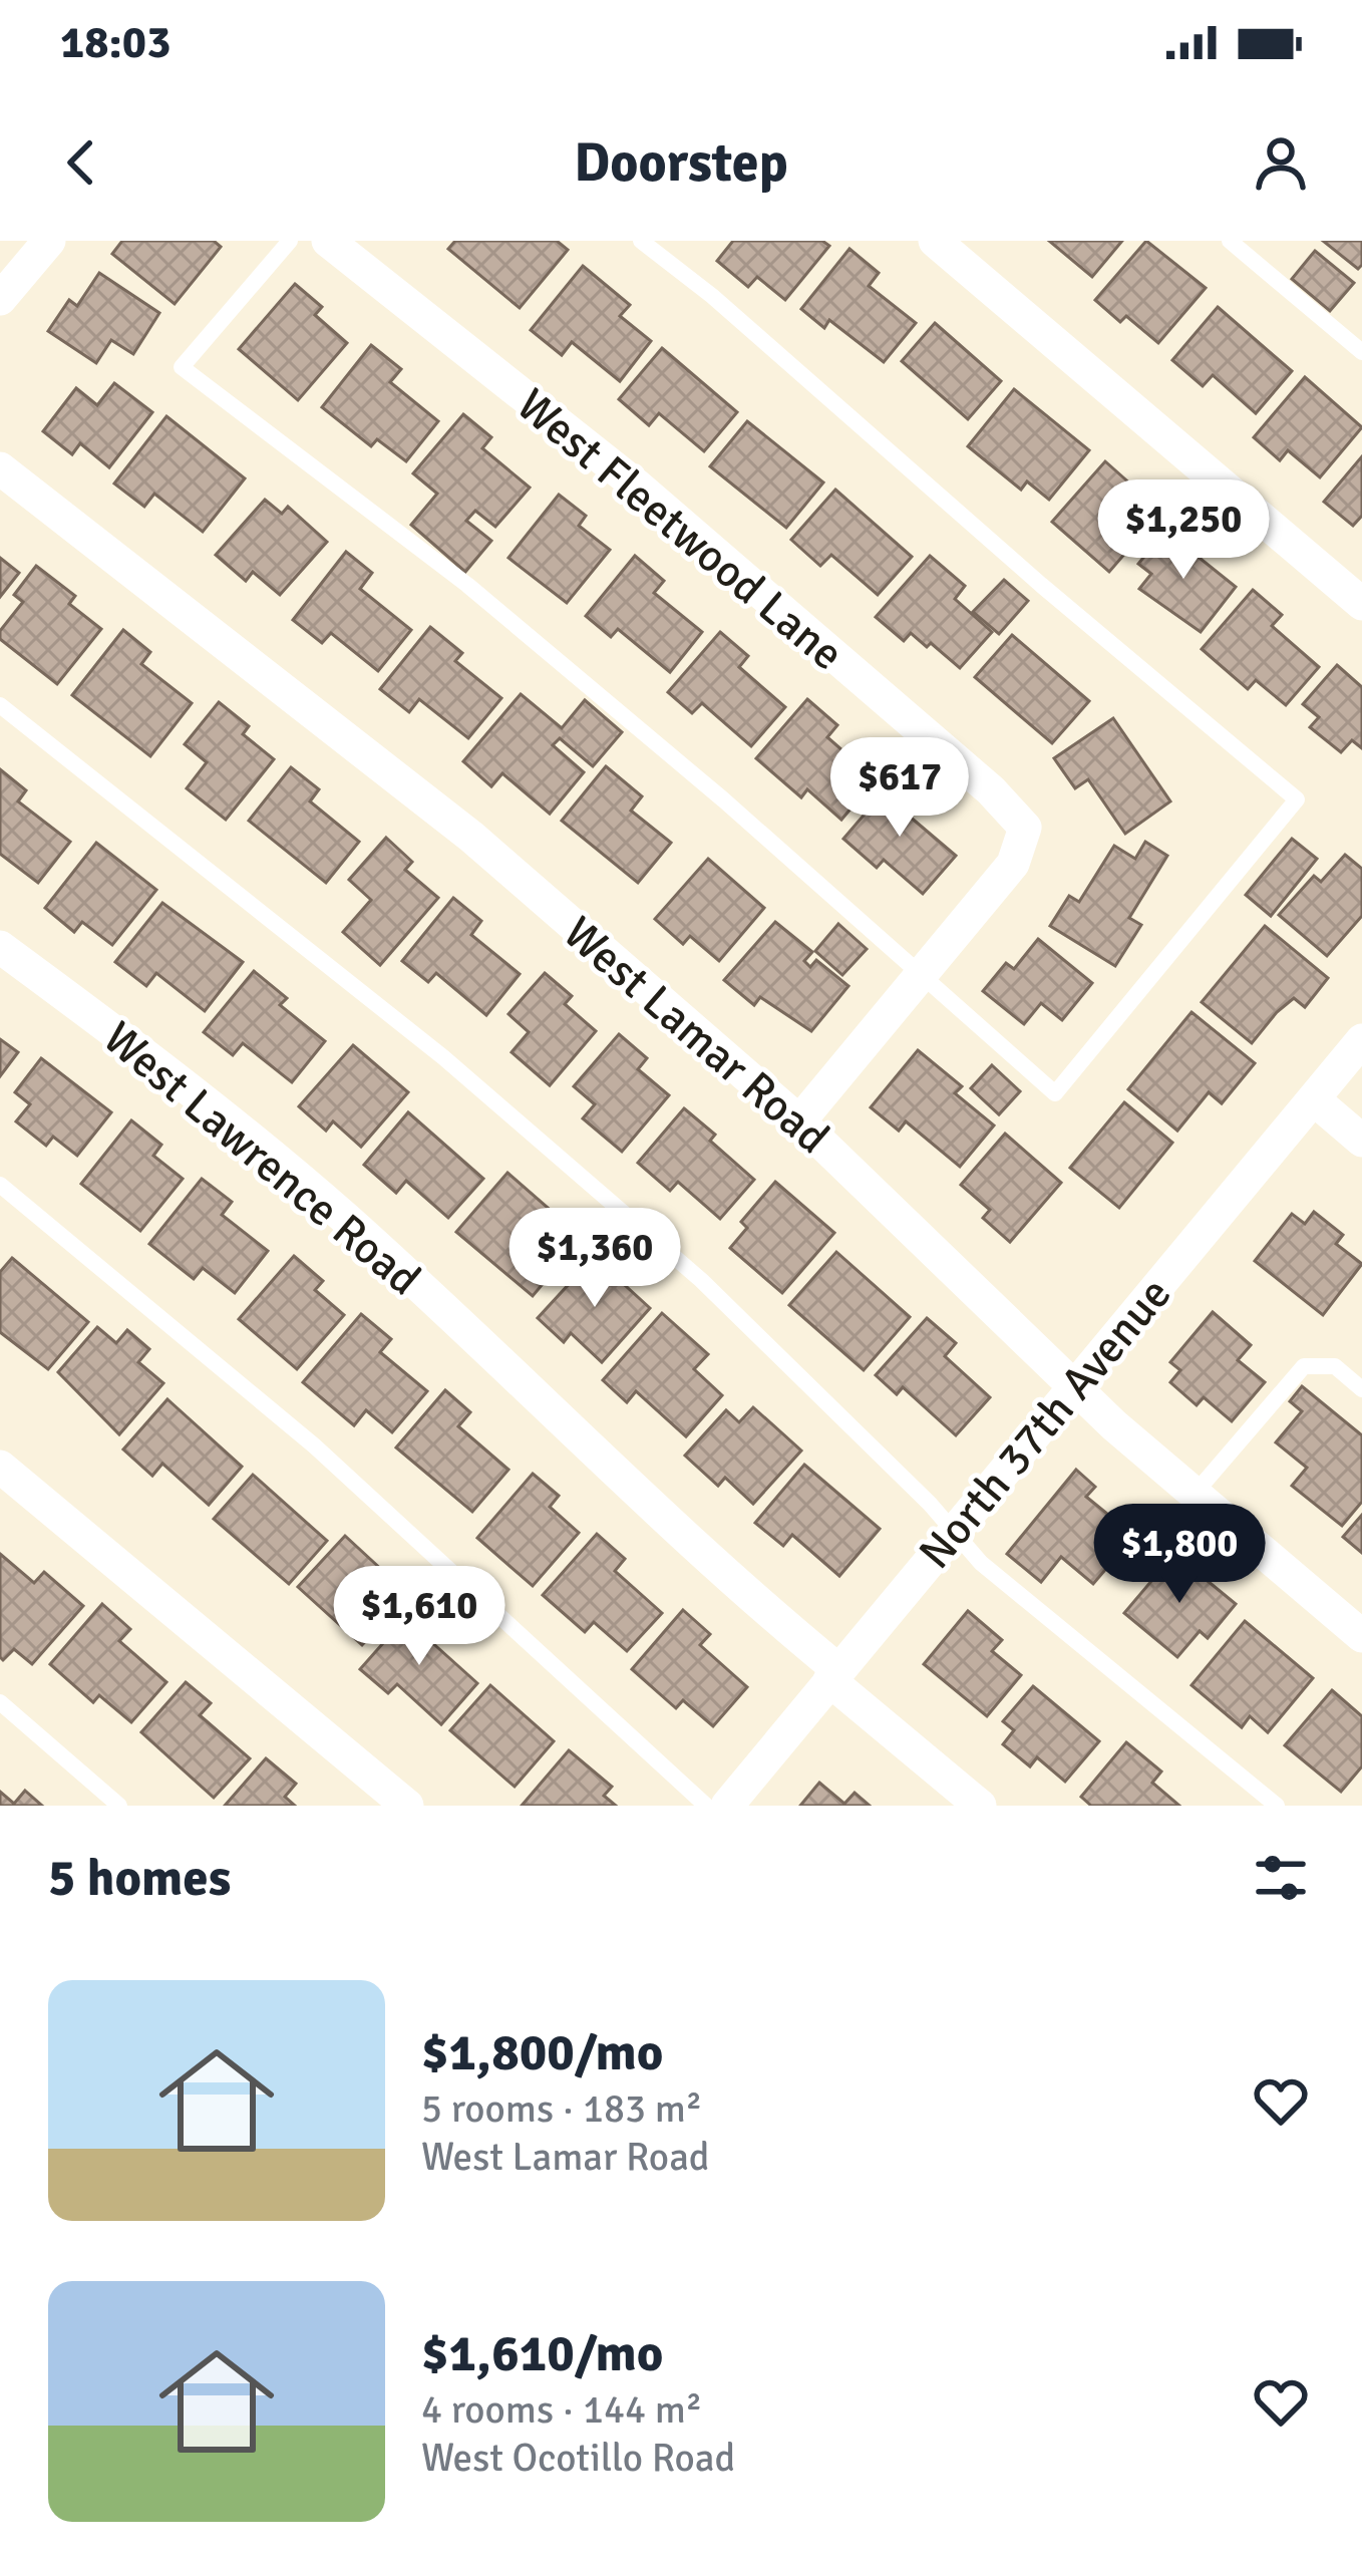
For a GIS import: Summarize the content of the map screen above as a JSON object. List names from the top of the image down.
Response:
{
  "streets": {
    "street": [
      "West Fleetwood Lane",
      "West Lamar Road",
      "West Lawrence Road",
      "North 37th Avenue"
    ]
  },
  "crossings": [
    ["West Lamar Road", "North 37th Avenue"],
    ["West Lawrence Road", "North 37th Avenue"]
  ],
  "page": {
    "status": "18:03",
    "header": "Doorstep",
    "price": [
      "$1,250",
      "$617",
      "$1,360",
      "$1,800",
      "$1,610"
    ],
    "heading": "5 homes",
    "list": [
      {
        "name": "$1,800/mo",
        "note": "5 rooms · 183 m² · West Lamar Road"
      },
      {
        "name": "$1,610/mo",
        "note": "4 rooms · 144 m² · West Ocotillo Road"
      }
    ]
  }
}
